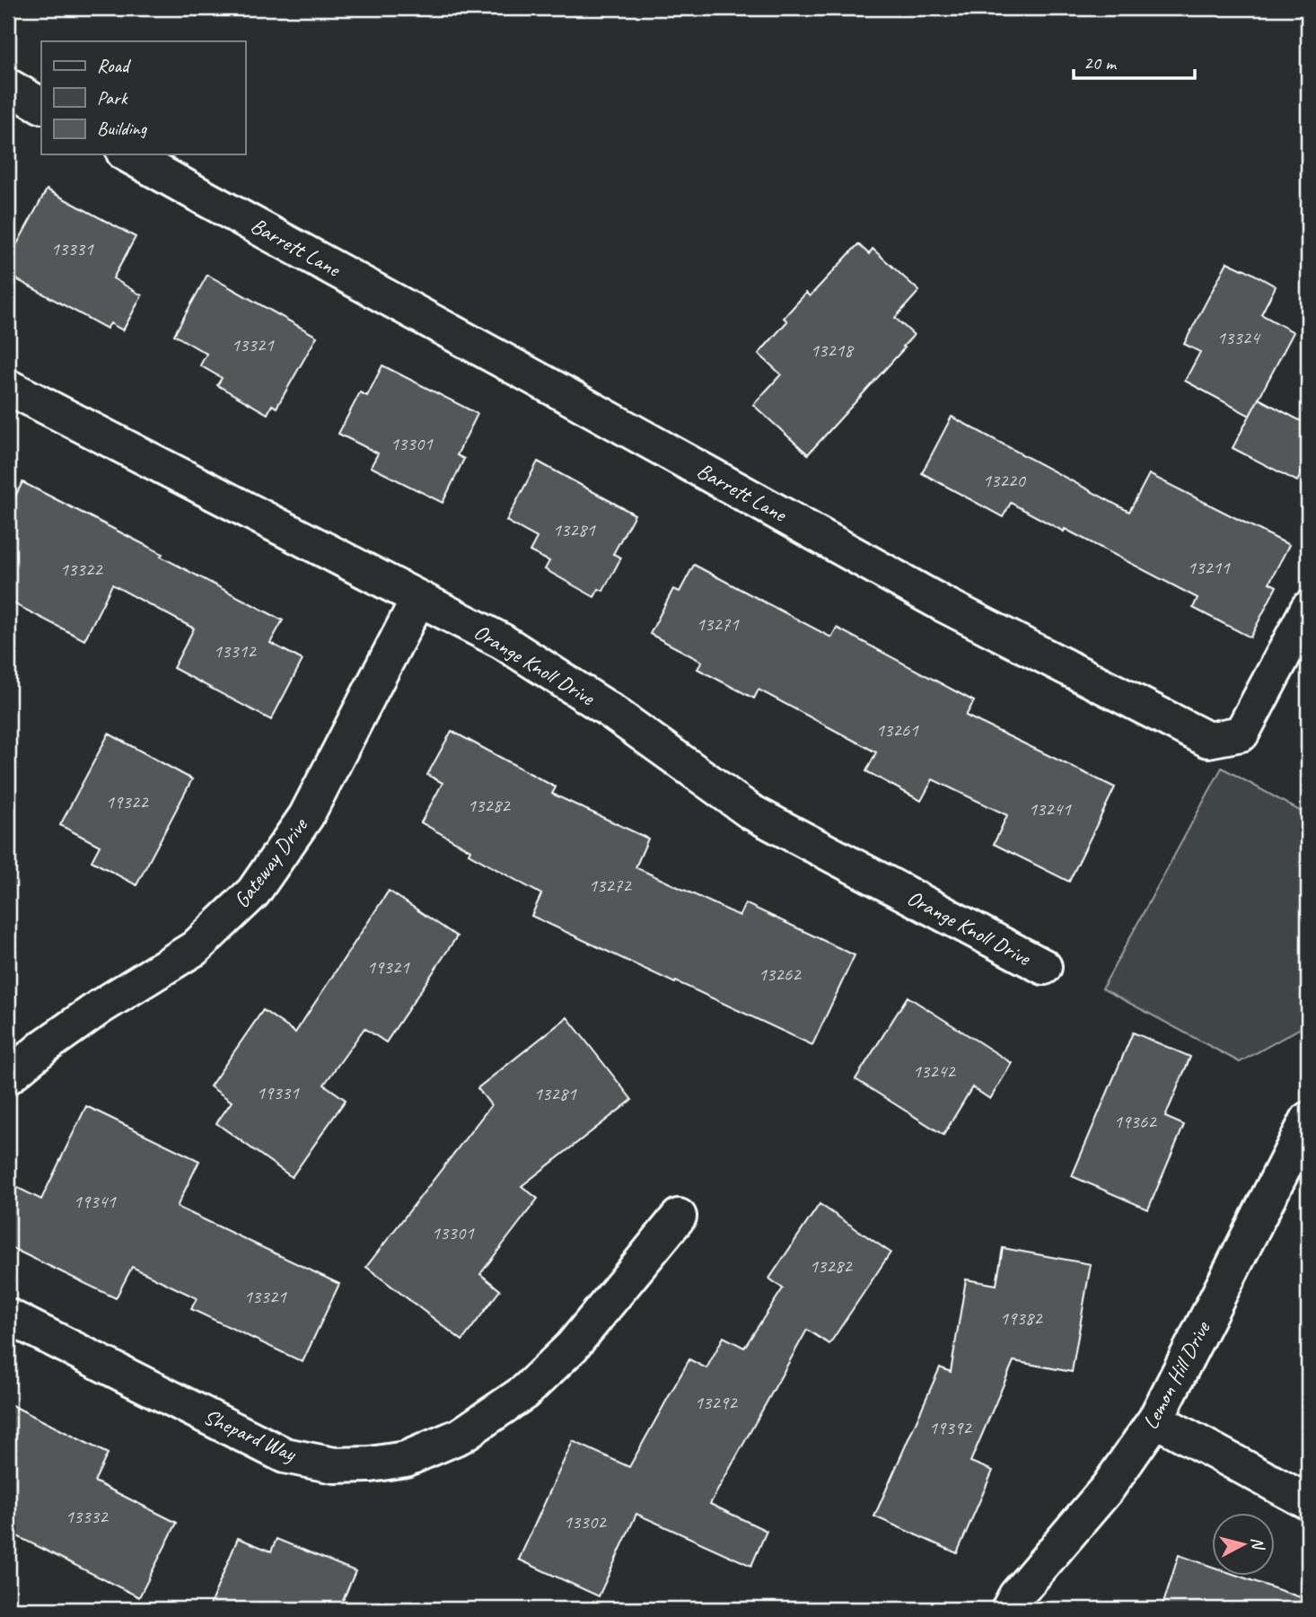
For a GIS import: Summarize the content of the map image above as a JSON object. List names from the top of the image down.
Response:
{
  "streets": {
    "street": [
      "Barrett Lane",
      "Orange Knoll Drive",
      "Gateway Drive",
      "Lemon Hill Drive",
      "Shepard Way"
    ]
  },
  "crossings": [
    ["Orange Knoll Drive", "Gateway Drive"]
  ],
  "house_numbers": [
    "13331",
    "13324",
    "13321",
    "13218",
    "13301",
    "13220",
    "13281",
    "13211",
    "13322",
    "13271",
    "13312",
    "13261",
    "19322",
    "13282",
    "13241",
    "13272",
    "19321",
    "13262",
    "13242",
    "19331",
    "13281",
    "19362",
    "19341",
    "13301",
    "13282",
    "13321",
    "19382",
    "13292",
    "19392",
    "13332",
    "13302"
  ],
  "legend": ["Road", "Park", "Building"],
  "scale_bar": "20 m",
  "north": "right"
}
